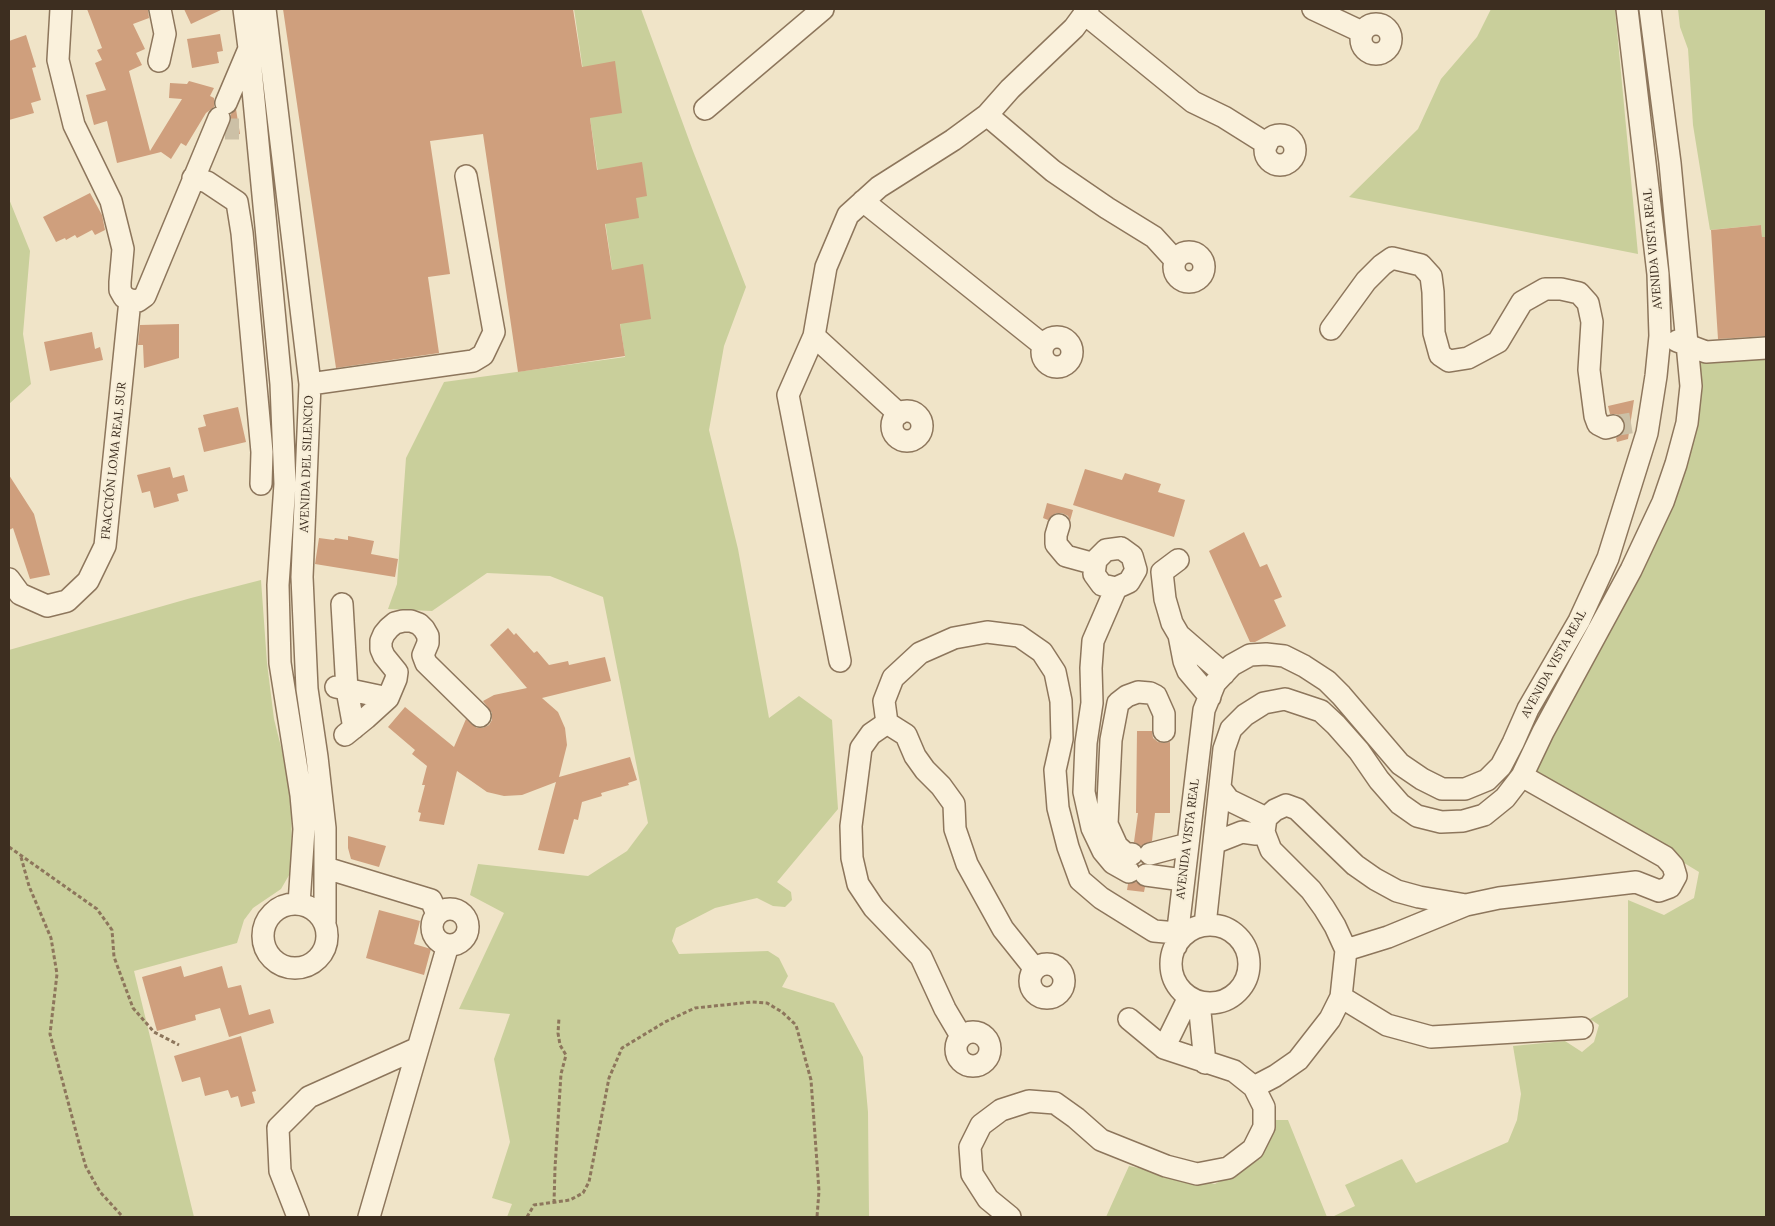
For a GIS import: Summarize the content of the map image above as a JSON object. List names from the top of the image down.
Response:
{
  "streets": {
    "street": ["AVENIDA VISTA REAL", "FRACCIÓN LOMA REAL SUR", "AVENIDA DEL SILENCIO"]
  }
}
